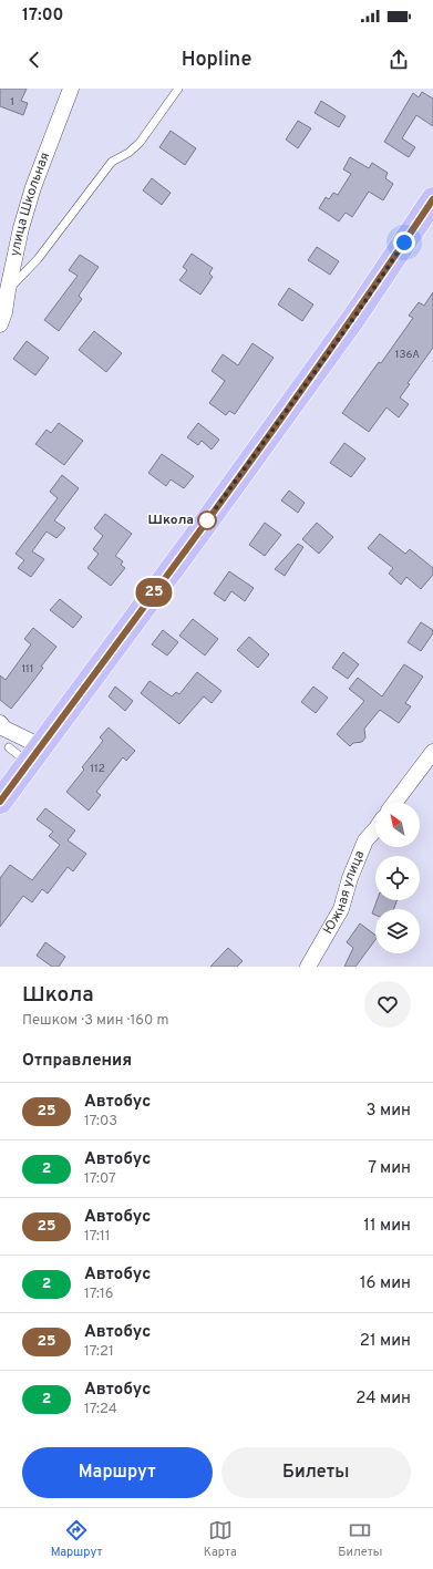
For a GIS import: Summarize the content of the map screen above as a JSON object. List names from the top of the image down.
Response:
{
  "streets": {
    "street": ["улица Школьная", "Южная улица"]
  },
  "places": ["Школа"],
  "lines": ["bus line 25"],
  "house_numbers": [
    "1",
    "136А",
    "111",
    "112"
  ],
  "north": "top left",
  "page": {
    "status": "17:00",
    "header": "Hopline",
    "on_map": "25",
    "heading": [
      ["Школа", "Пешком · 3 мин · 160 m"],
      "Отправления"
    ],
    "list": [
      {
        "mark": "25",
        "name": "Автобус",
        "note": "17:03",
        "value": "3 мин"
      },
      {
        "mark": "2",
        "name": "Автобус",
        "note": "17:07",
        "value": "7 мин"
      },
      {
        "mark": "25",
        "name": "Автобус",
        "note": "17:11",
        "value": "11 мин"
      },
      {
        "mark": "2",
        "name": "Автобус",
        "note": "17:16",
        "value": "16 мин"
      },
      {
        "mark": "25",
        "name": "Автобус",
        "note": "17:21",
        "value": "21 мин"
      },
      {
        "mark": "2",
        "name": "Автобус",
        "note": "17:24",
        "value": "24 мин"
      }
    ],
    "buttons": ["Маршрут", "Билеты"],
    "tabs": ["Маршрут", "Карта", "Билеты"]
  }
}
